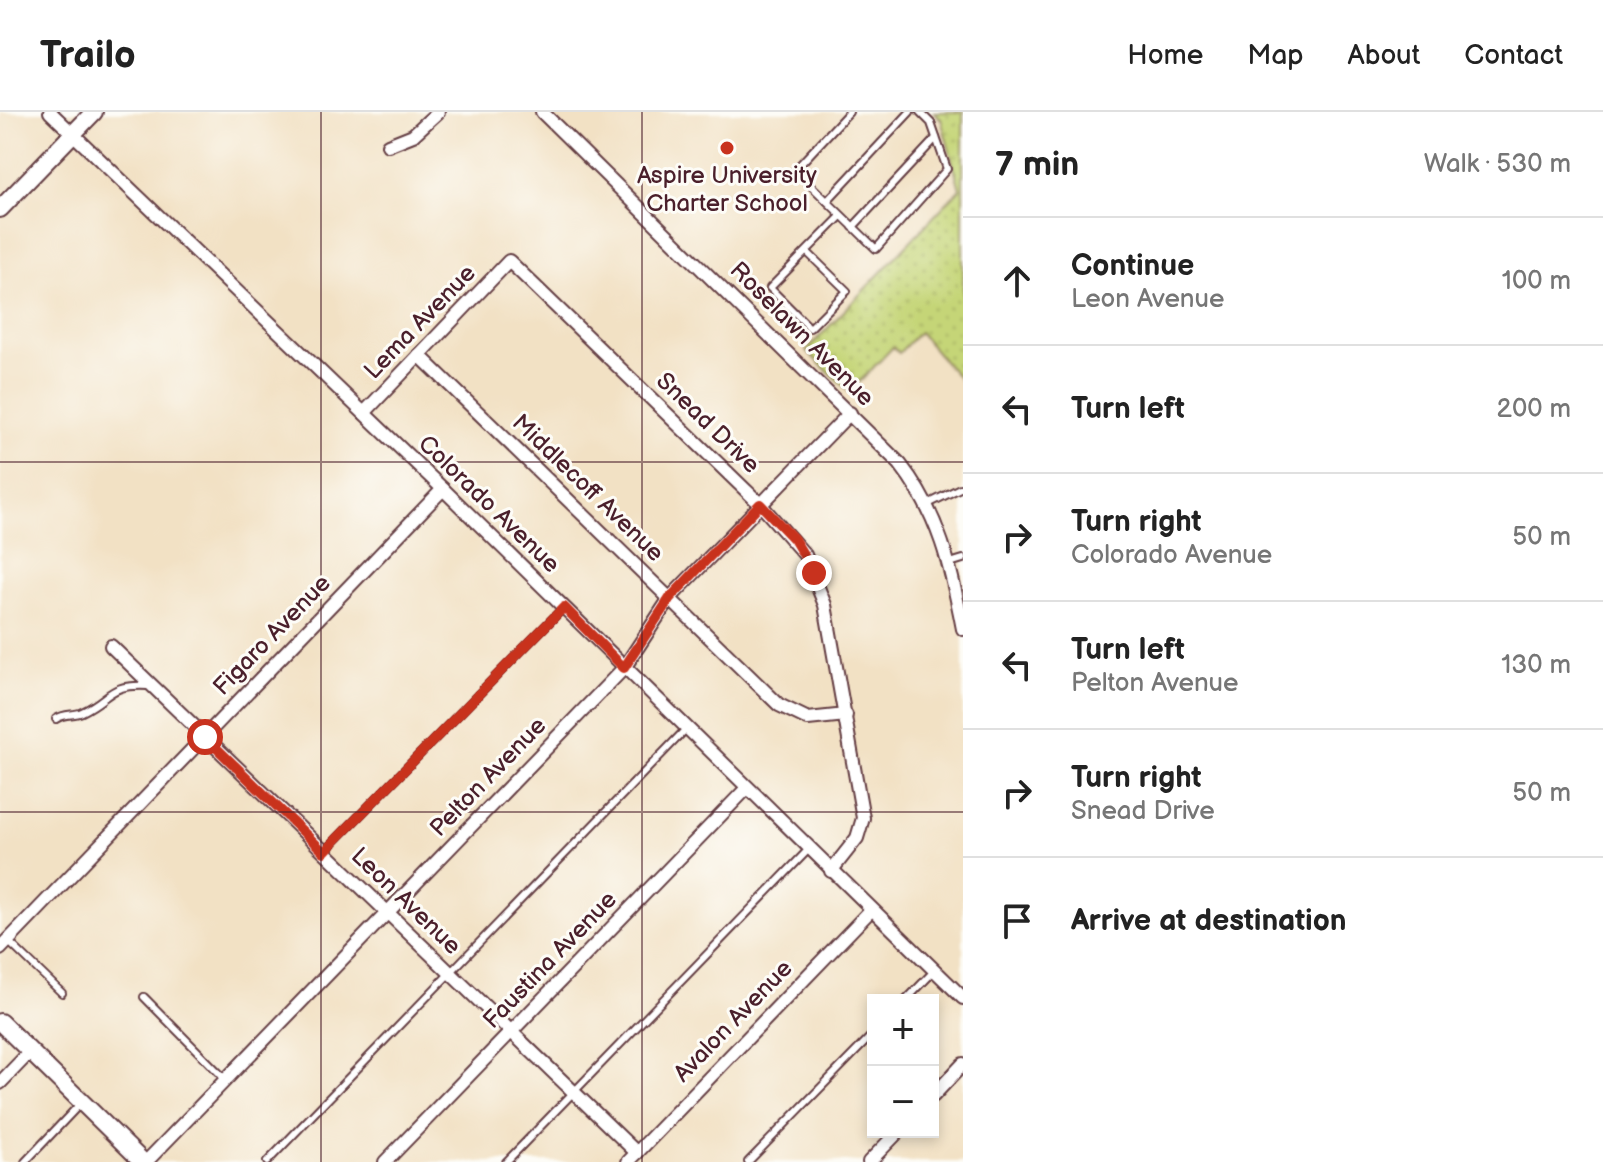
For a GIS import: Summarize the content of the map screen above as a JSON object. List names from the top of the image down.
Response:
{
  "streets": {
    "street": [
      "Lema Avenue",
      "Roselawn Avenue",
      "Snead Drive",
      "Middlecoff Avenue",
      "Colorado Avenue",
      "Figaro Avenue",
      "Pelton Avenue",
      "Leon Avenue",
      "Faustina Avenue",
      "Avalon Avenue"
    ]
  },
  "crossings": [
    ["Lema Avenue", "Snead Drive"],
    ["Lema Avenue", "Middlecoff Avenue"],
    ["Lema Avenue", "Colorado Avenue"],
    ["Roselawn Avenue", "Pelton Avenue"],
    ["Snead Drive", "Middlecoff Avenue"],
    ["Snead Drive", "Colorado Avenue"],
    ["Snead Drive", "Pelton Avenue"],
    ["Middlecoff Avenue", "Pelton Avenue"],
    ["Colorado Avenue", "Figaro Avenue"],
    ["Colorado Avenue", "Pelton Avenue"],
    ["Colorado Avenue", "Faustina Avenue"],
    ["Colorado Avenue", "Avalon Avenue"],
    ["Figaro Avenue", "Leon Avenue"],
    ["Pelton Avenue", "Leon Avenue"],
    ["Leon Avenue", "Faustina Avenue"],
    ["Leon Avenue", "Avalon Avenue"]
  ],
  "places": ["Aspire University Charter School"],
  "page": {
    "header": "Trailo",
    "nav": [
      "Home",
      "Map",
      "About",
      "Contact"
    ],
    "heading": ["7 min", "Walk · 530 m"],
    "list": [
      ["Continue", "Leon Avenue", "100 m"],
      ["Turn left", "200 m"],
      ["Turn right", "Colorado Avenue", "50 m"],
      ["Turn left", "Pelton Avenue", "130 m"],
      ["Turn right", "Snead Drive", "50 m"],
      "Arrive at destination"
    ],
    "map_buttons": ["+", "−"]
  }
}
